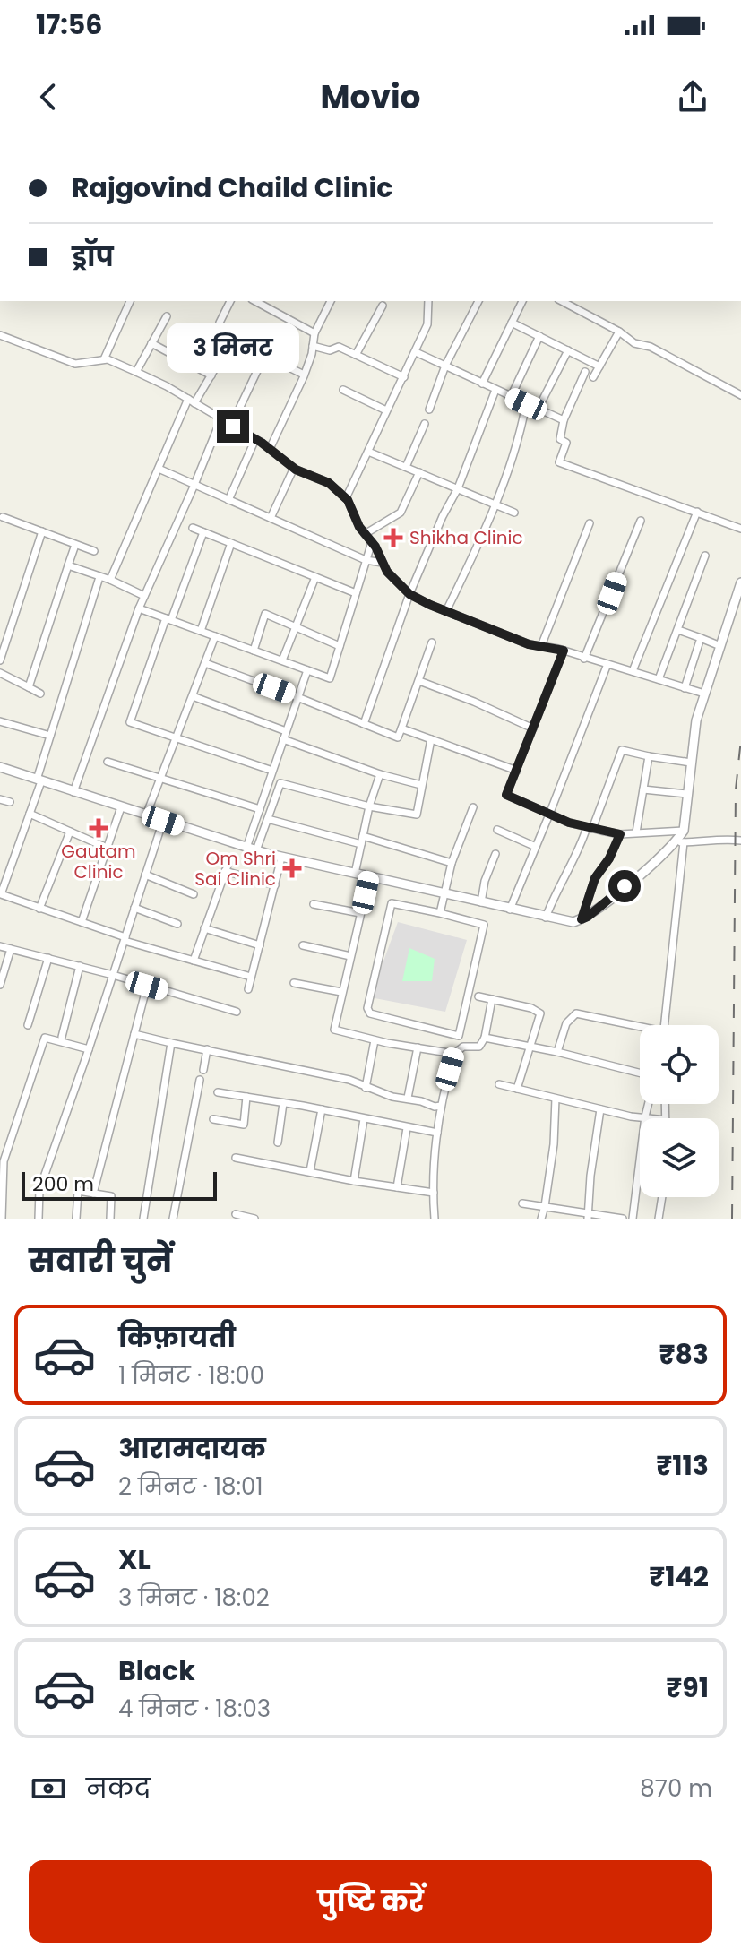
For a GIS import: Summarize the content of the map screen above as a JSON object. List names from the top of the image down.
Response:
{
  "places": {
    "health": ["Shikha Clinic", "Gautam Clinic", "Om Shri Sai Clinic"]
  },
  "scale_bar": "200 m",
  "page": {
    "status": "17:56",
    "header": "Movio",
    "banner": ["Rajgovind Chaild Clinic", "ड्रॉप"],
    "bubble": "3 मिनट",
    "scale": "200 m",
    "heading": "सवारी चुनें",
    "list": [
      {
        "name": "किफ़ायती",
        "note": "1 मिनट · 18:00",
        "value": "₹83"
      },
      {
        "name": "आरामदायक",
        "note": "2 मिनट · 18:01",
        "value": "₹113"
      },
      {
        "name": "XL",
        "note": "3 मिनट · 18:02",
        "value": "₹142"
      },
      {
        "name": "Black",
        "note": "4 मिनट · 18:03",
        "value": "₹91"
      }
    ],
    "pay": ["नकद", "870 m"],
    "buttons": "पुष्टि करें"
  }
}
